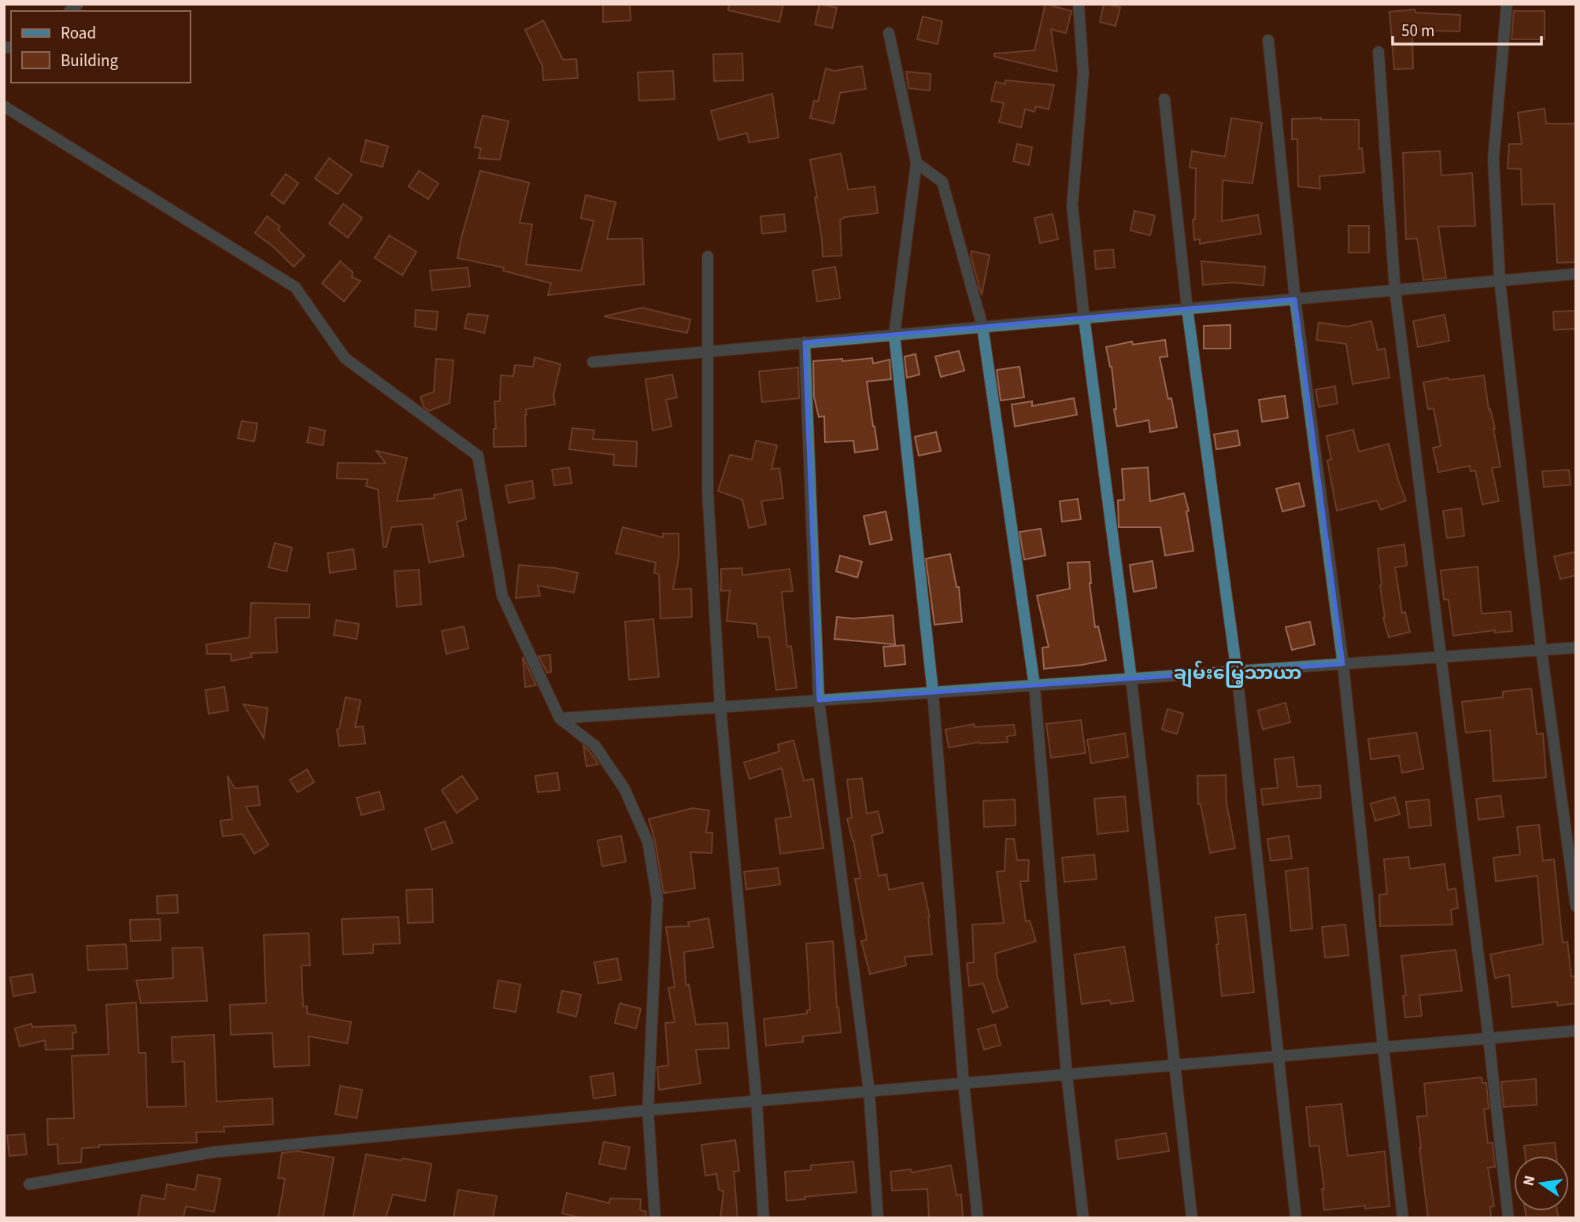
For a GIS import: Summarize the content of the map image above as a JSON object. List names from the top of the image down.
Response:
{
  "districts": ["ချမ်းမြေ့သာယာ"],
  "legend": ["Road", "Building"],
  "scale_bar": "50 m",
  "north": "left"
}
